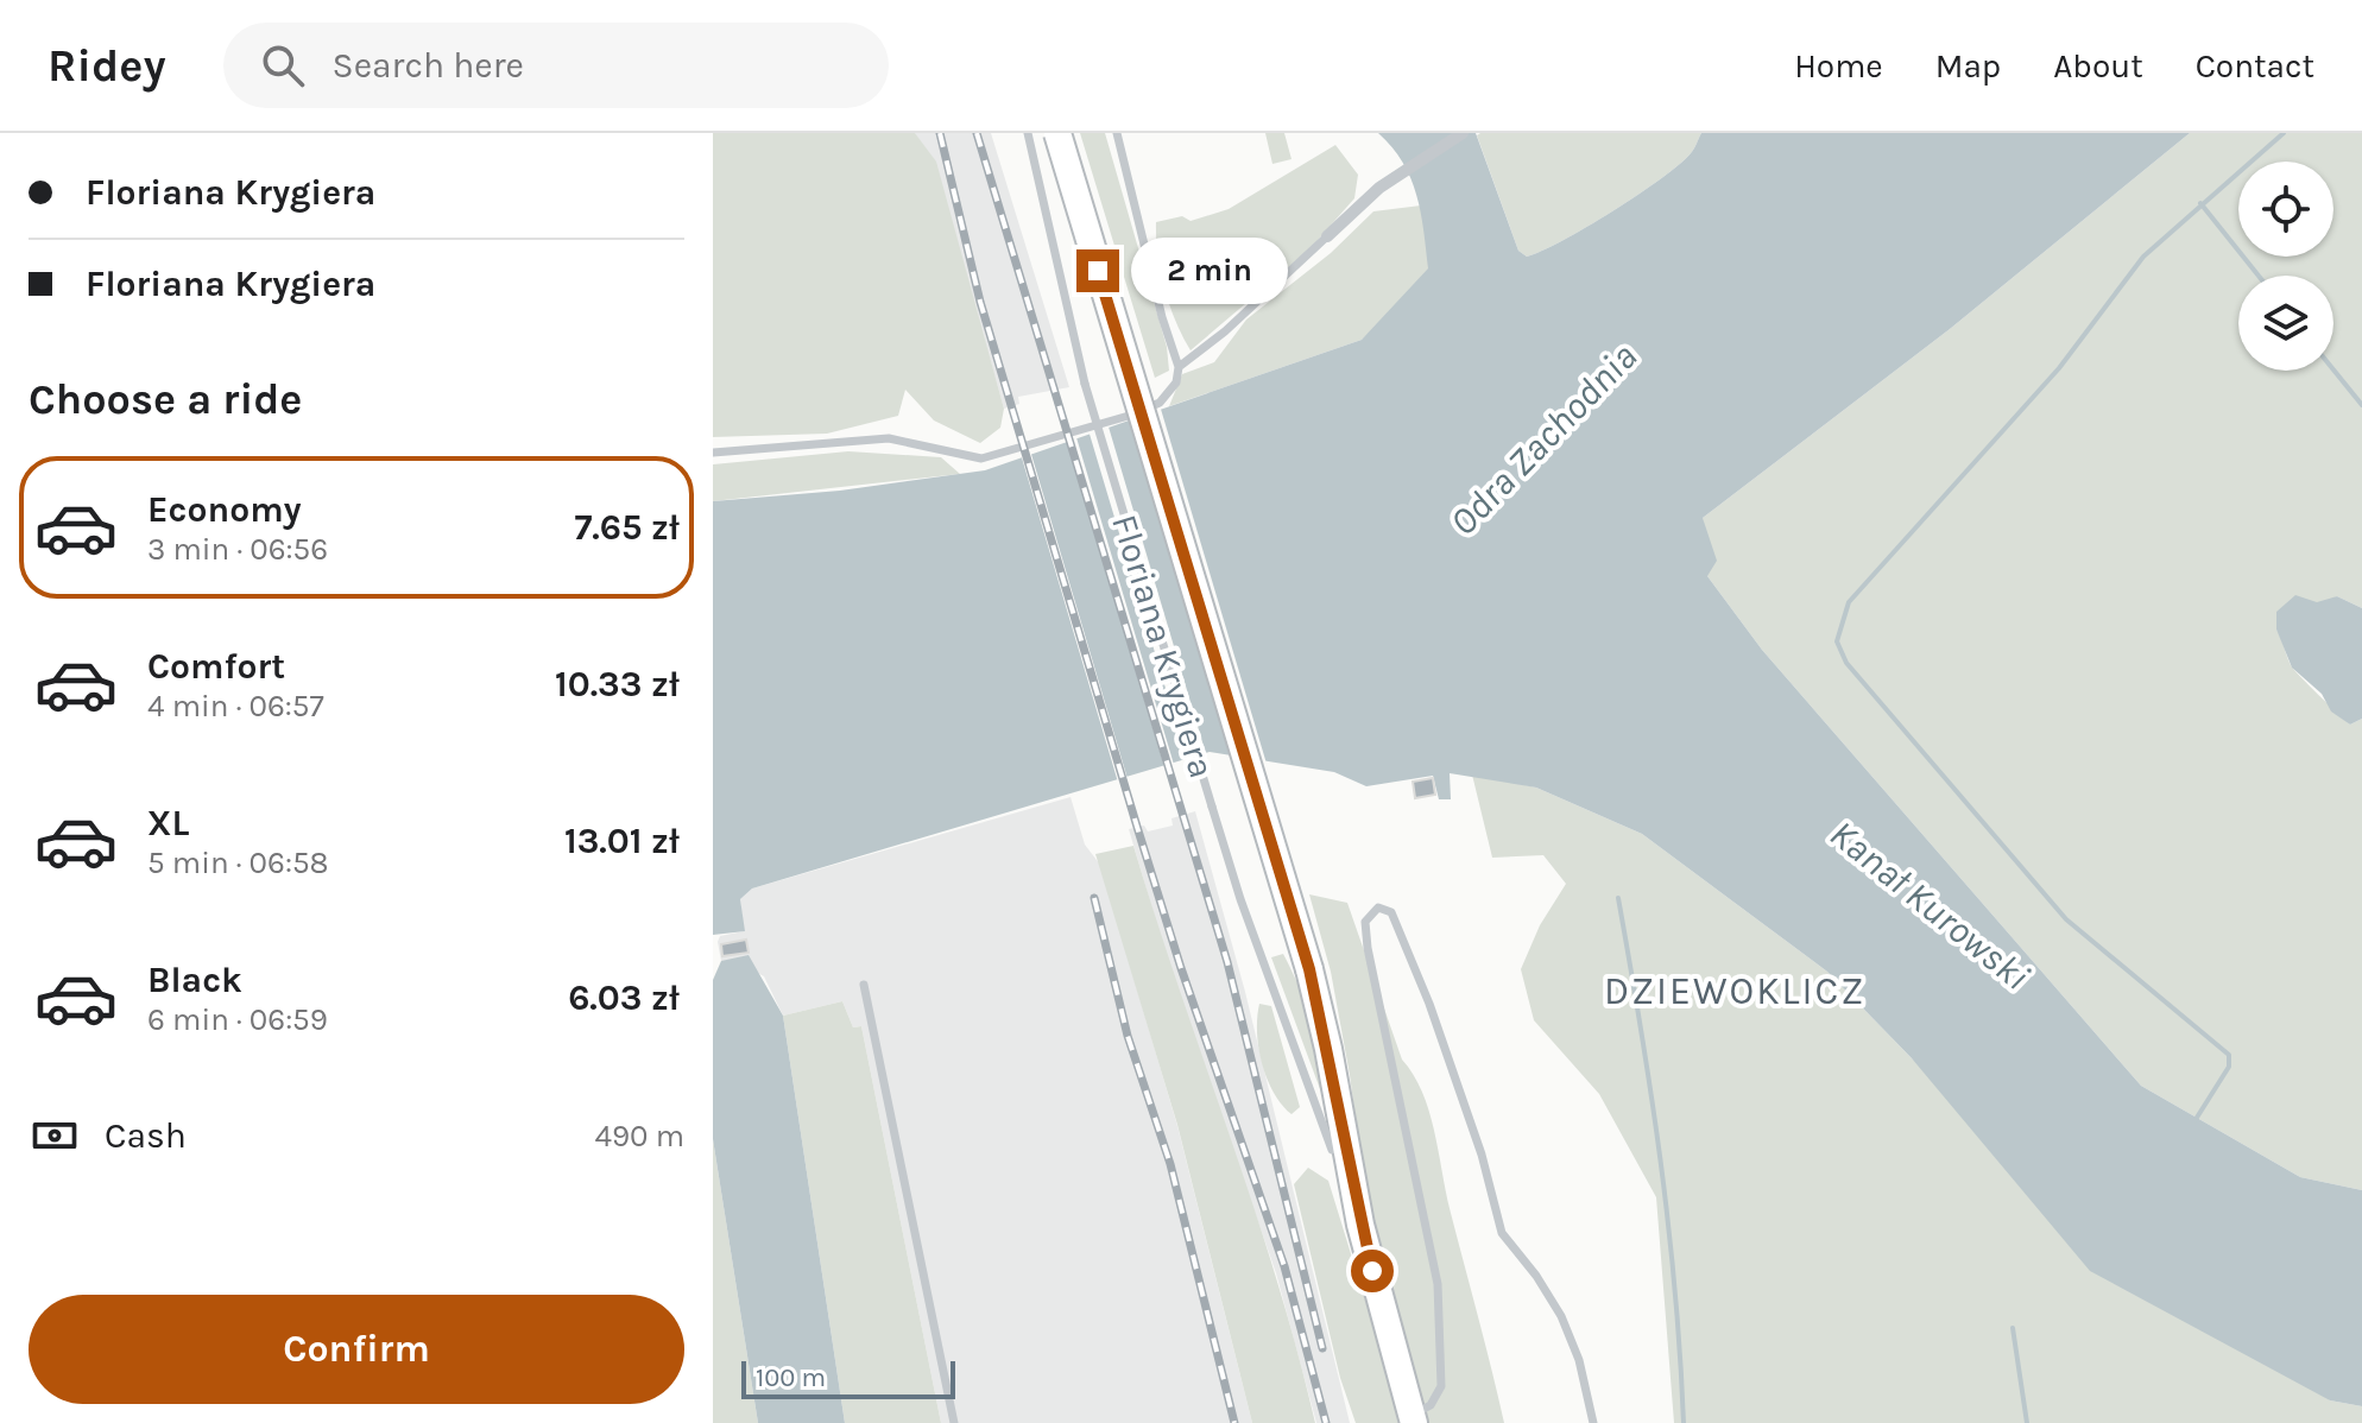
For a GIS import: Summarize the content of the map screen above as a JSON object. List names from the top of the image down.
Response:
{
  "streets": {
    "main road": ["Floriana Krygiera"]
  },
  "districts": ["DZIEWOKLICZ"],
  "water": ["Odra Zachodnia", "Kanał Kurowski"],
  "scale_bar": "100 m",
  "page": {
    "header": "Ridey",
    "search": "Search here",
    "nav": [
      "Home",
      "Map",
      "About",
      "Contact"
    ],
    "banner": ["Floriana Krygiera", "Floriana Krygiera"],
    "bubble": "2 min",
    "heading": "Choose a ride",
    "list": [
      {
        "name": "Economy",
        "note": "3 min · 06:56",
        "value": "7.65 zł"
      },
      {
        "name": "Comfort",
        "note": "4 min · 06:57",
        "value": "10.33 zł"
      },
      {
        "name": "XL",
        "note": "5 min · 06:58",
        "value": "13.01 zł"
      },
      {
        "name": "Black",
        "note": "6 min · 06:59",
        "value": "6.03 zł"
      }
    ],
    "pay": ["Cash", "490 m"],
    "buttons": "Confirm",
    "scale": "100 m"
  }
}
